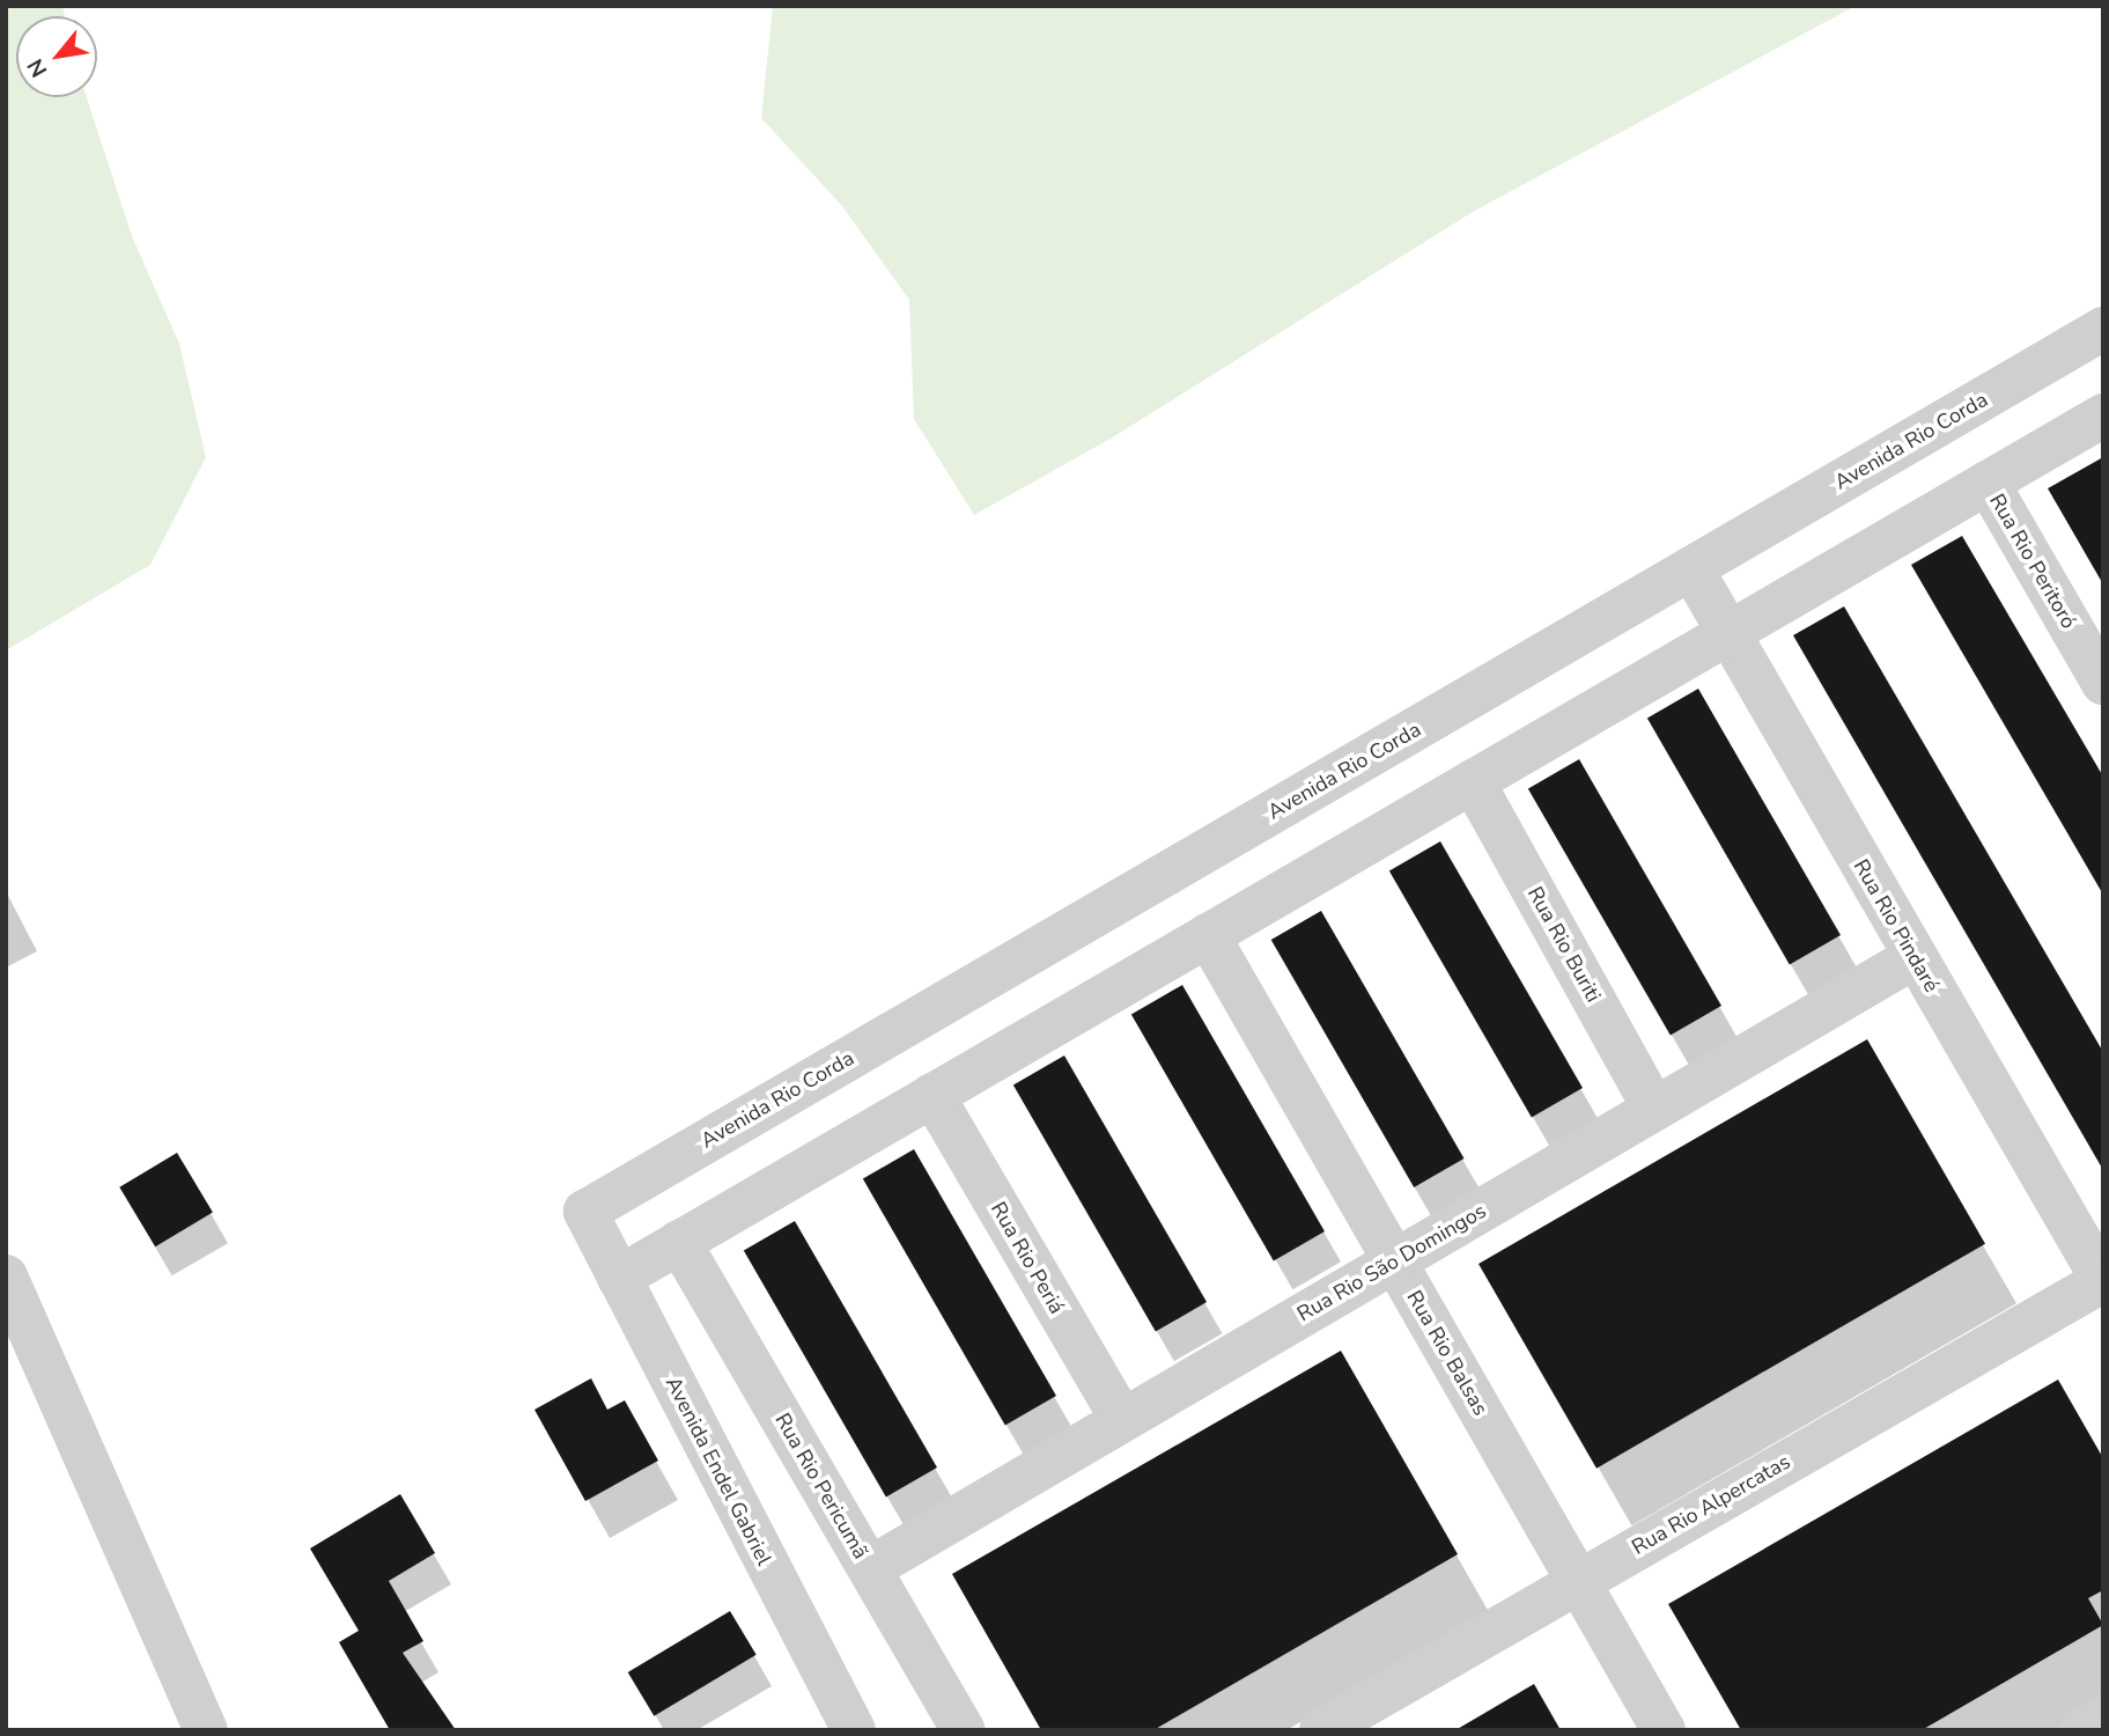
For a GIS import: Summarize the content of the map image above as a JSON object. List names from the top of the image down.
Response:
{
  "streets": {
    "street": [
      "Avenida Rio Corda",
      "Rua Rio Peritoró",
      "Rua Rio Pindaré",
      "Rua Rio Buriti",
      "Rua Rio Periá",
      "Rua Rio São Domingos",
      "Rua Rio Balsas",
      "Avenida Endel Gabriel",
      "Rua Rio Pericumã",
      "Rua Rio Alpercatas"
    ]
  },
  "crossings": [
    ["Avenida Rio Corda", "Rua Rio Pindaré"],
    ["Avenida Rio Corda", "Avenida Endel Gabriel"],
    ["Rua Rio Pindaré", "Rua Rio São Domingos"],
    ["Rua Rio Pindaré", "Rua Rio Alpercatas"],
    ["Rua Rio Buriti", "Rua Rio São Domingos"],
    ["Rua Rio Periá", "Rua Rio São Domingos"],
    ["Rua Rio São Domingos", "Rua Rio Balsas"],
    ["Rua Rio São Domingos", "Rua Rio Pericumã"],
    ["Rua Rio Balsas", "Rua Rio Alpercatas"]
  ],
  "north": "bottom left"
}
